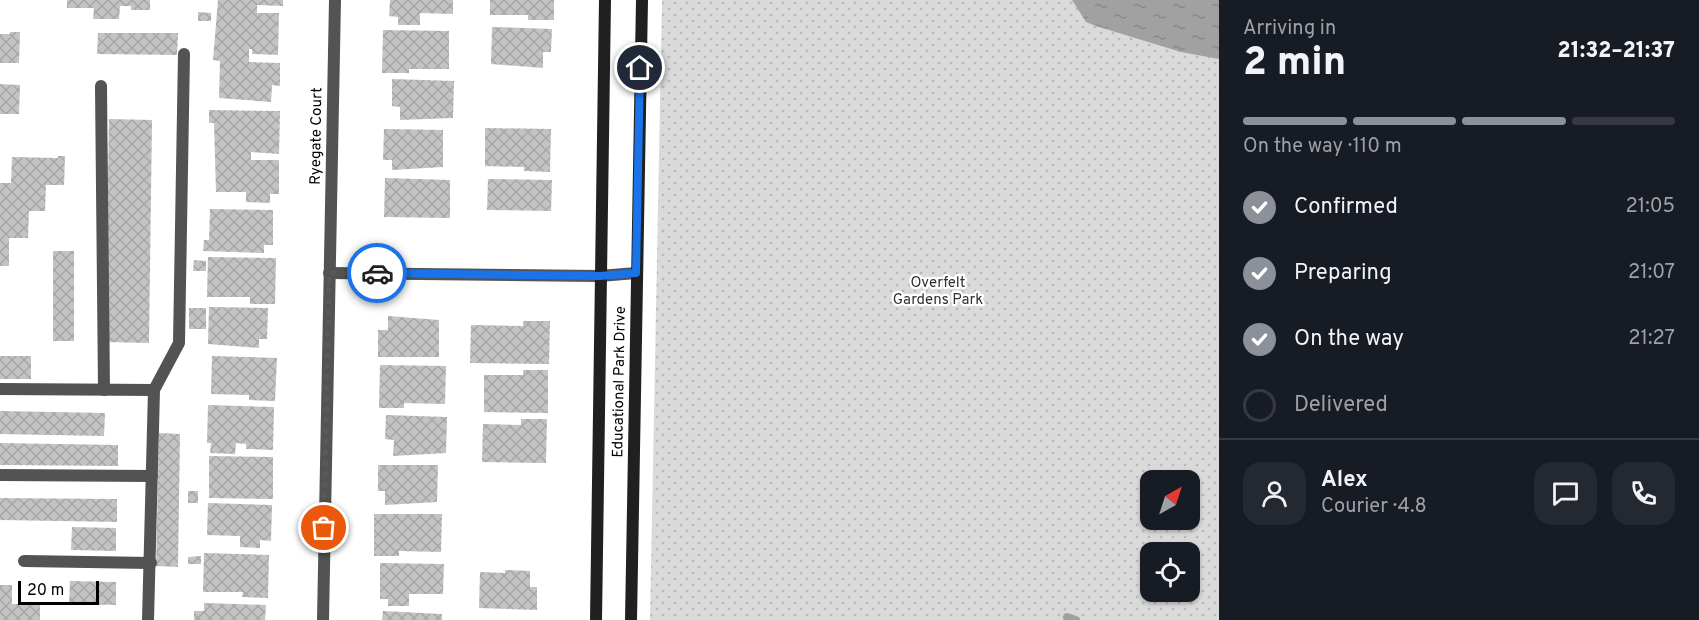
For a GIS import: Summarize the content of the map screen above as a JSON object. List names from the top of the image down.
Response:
{
  "streets": {
    "street": ["Ryegate Court", "Educational Park Drive"]
  },
  "parks": ["Overfelt Gardens Park"],
  "scale_bar": "20 m",
  "north": "top right",
  "page": {
    "heading": ["2 min", "Arriving in", "21:32–21:37"],
    "panel": ["Alex", "Courier · 4.8"],
    "bar": "On the way · 110 m",
    "list": [
      ["Confirmed", "21:05"],
      ["Preparing", "21:07"],
      ["On the way", "21:27"],
      "Delivered"
    ],
    "scale": "20 m"
  }
}
